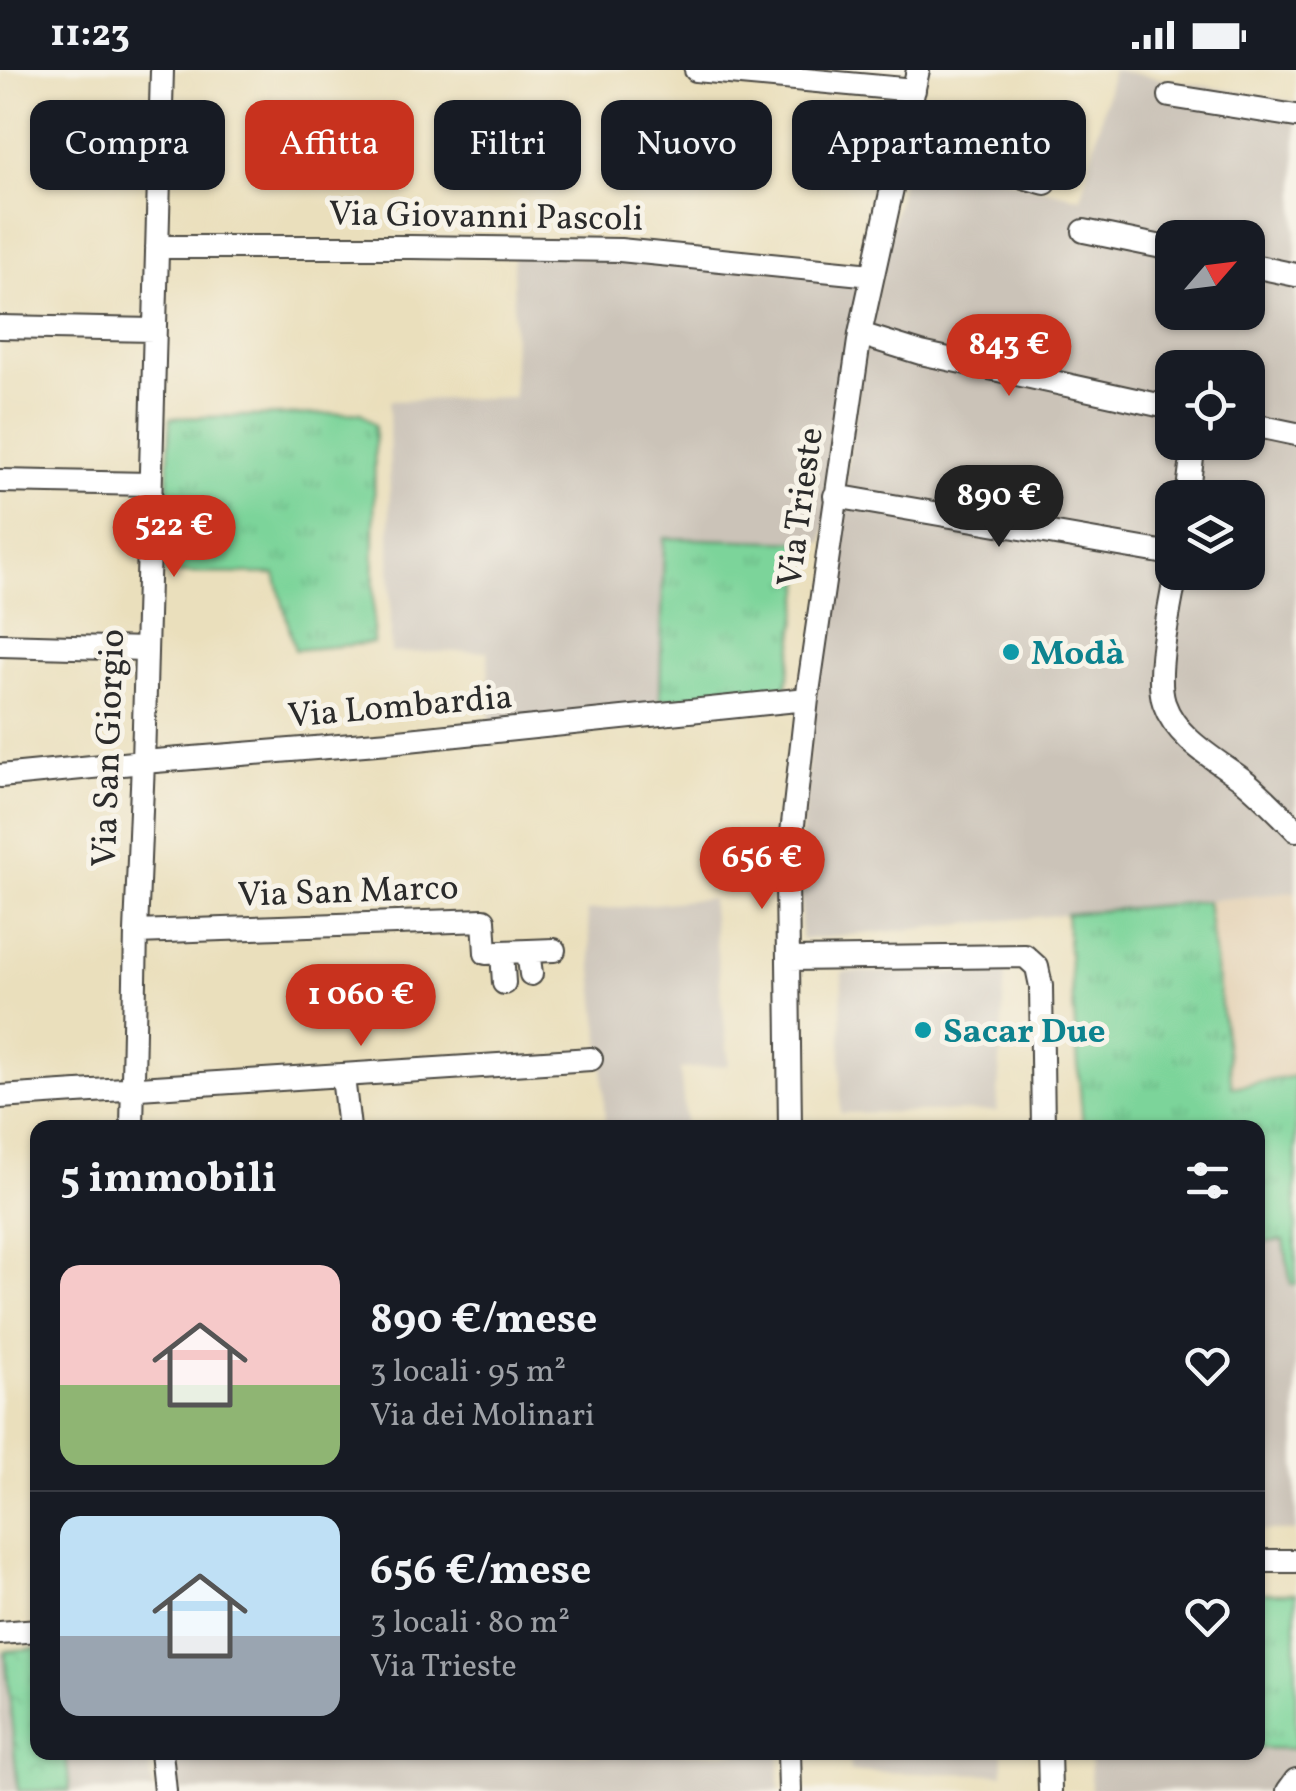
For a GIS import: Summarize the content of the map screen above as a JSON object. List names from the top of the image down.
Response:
{
  "streets": {
    "street": [
      "Via Giovanni Pascoli",
      "Via Trieste",
      "Via Lombardia",
      "Via San Giorgio",
      "Via San Marco"
    ]
  },
  "crossings": [
    ["Via Giovanni Pascoli", "Via Trieste"],
    ["Via Giovanni Pascoli", "Via San Giorgio"],
    ["Via Trieste", "Via Lombardia"],
    ["Via Lombardia", "Via San Giorgio"],
    ["Via San Giorgio", "Via San Marco"]
  ],
  "places": ["Modà", "Sacar Due"],
  "north": "top right",
  "page": {
    "status": "11:23",
    "chip": [
      "Compra",
      "Affitta",
      "Filtri",
      "Nuovo",
      "Appartamento"
    ],
    "price": [
      "843 €",
      "890 €",
      "522 €",
      "656 €",
      "1 060 €"
    ],
    "heading": "5 immobili",
    "list": [
      {
        "name": "890 €/mese",
        "note": "3 locali · 95 m² · Via dei Molinari"
      },
      {
        "name": "656 €/mese",
        "note": "3 locali · 80 m² · Via Trieste"
      }
    ]
  }
}
